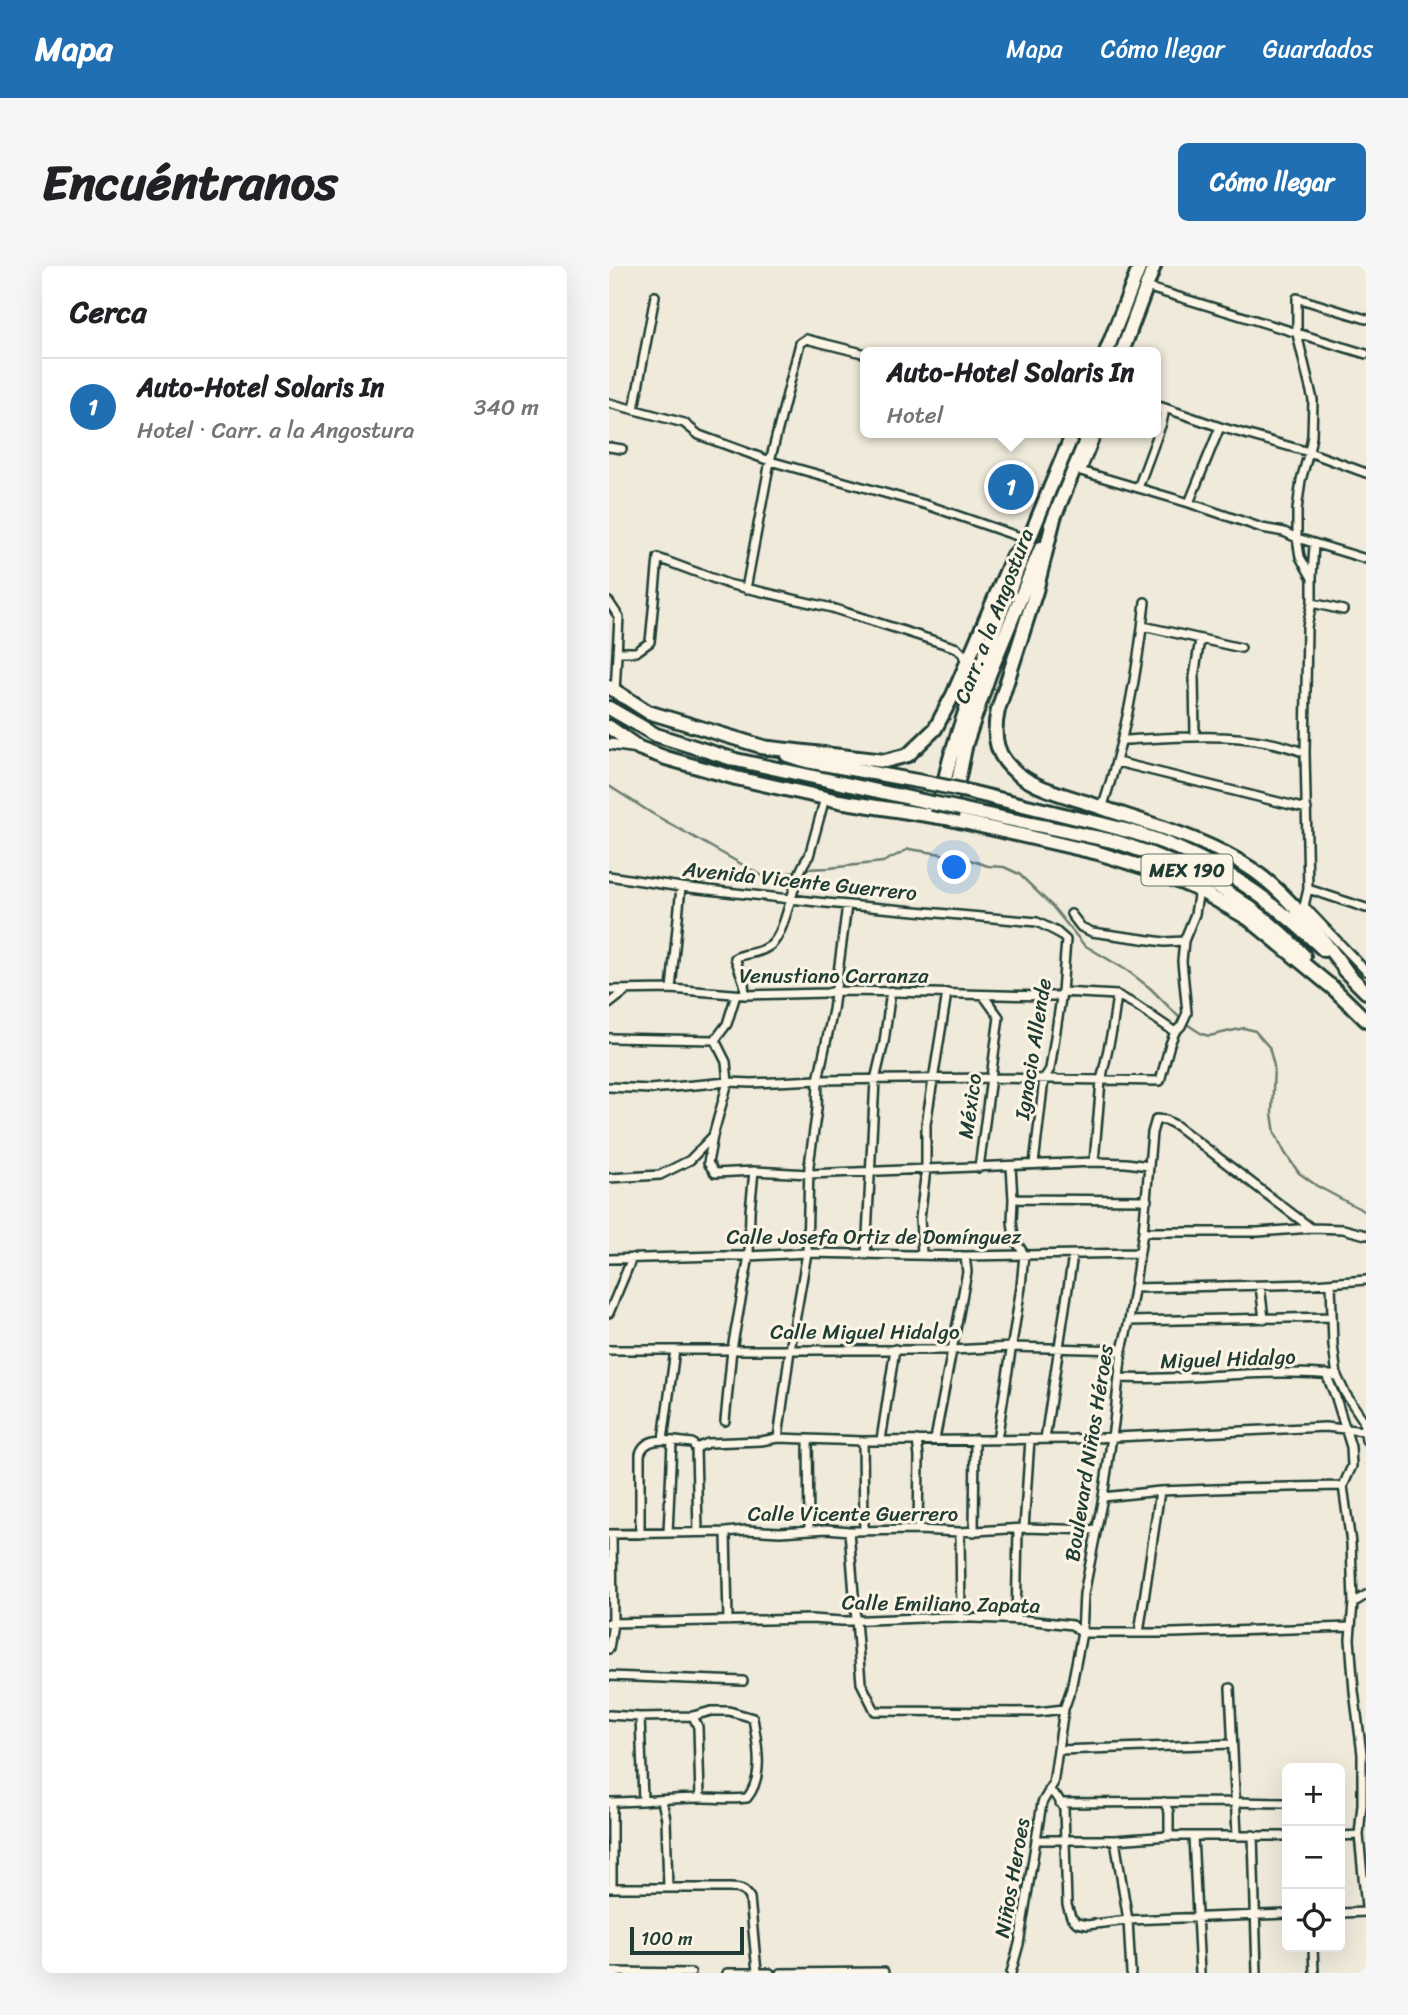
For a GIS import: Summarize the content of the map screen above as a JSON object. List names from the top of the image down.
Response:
{
  "streets": {
    "main road": ["Carr. a la Angostura", "MEX 190"],
    "street": [
      "Avenida Vicente Guerrero",
      "Venustiano Carranza",
      "Ignacio Allende",
      "México",
      "Calle Josefa Ortiz de Domínguez",
      "Calle Miguel Hidalgo",
      "Miguel Hidalgo",
      "Boulevard Niños Héroes",
      "Calle Vicente Guerrero",
      "Calle Emiliano Zapata",
      "Niños Heroes"
    ]
  },
  "crossings": [
    ["Carr. a la Angostura", "MEX 190"],
    ["Avenida Vicente Guerrero", "Ignacio Allende"],
    ["Venustiano Carranza", "Ignacio Allende"],
    ["Venustiano Carranza", "México"],
    ["Ignacio Allende", "México"],
    ["México", "Boulevard Niños Héroes"],
    ["Calle Josefa Ortiz de Domínguez", "Boulevard Niños Héroes"],
    ["Calle Miguel Hidalgo", "Boulevard Niños Héroes"],
    ["Miguel Hidalgo", "Boulevard Niños Héroes"],
    ["Boulevard Niños Héroes", "Calle Vicente Guerrero"],
    ["Boulevard Niños Héroes", "Calle Emiliano Zapata"],
    ["Boulevard Niños Héroes", "Niños Heroes"]
  ],
  "scale_bar": "100 m",
  "page": {
    "header": "Mapa",
    "nav": ["Mapa", "Cómo llegar", "Guardados"],
    "title": "Encuéntranos",
    "buttons": "Cómo llegar",
    "heading": "Cerca",
    "popup": ["Auto-Hotel Solaris In", "Hotel"],
    "list": [
      {
        "mark": "1",
        "name": "Auto-Hotel Solaris In",
        "note": "Hotel · Carr. a la Angostura",
        "value": "340 m"
      }
    ],
    "pins": "1",
    "map_buttons": ["+", "−"],
    "scale": "100 m"
  }
}
